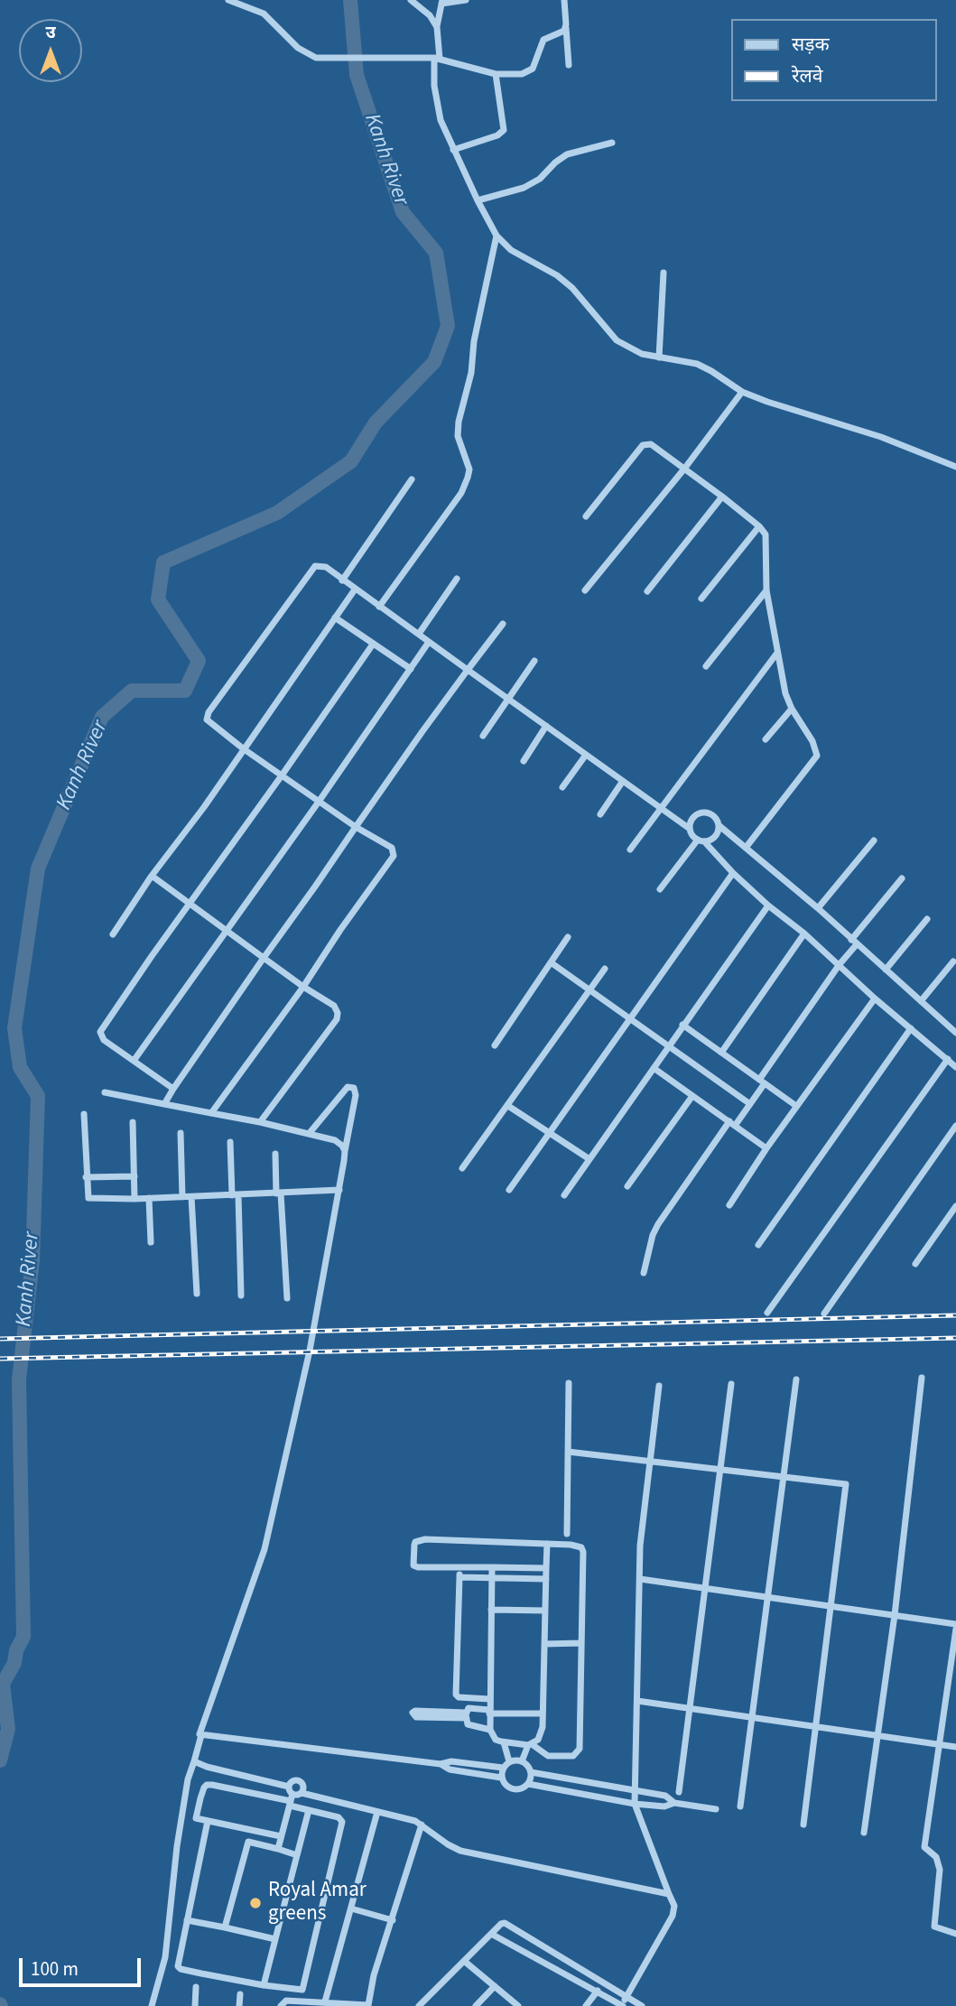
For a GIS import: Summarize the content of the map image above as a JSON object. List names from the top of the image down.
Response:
{
  "water": ["Kanh River"],
  "places": ["Royal Amar greens"],
  "legend": ["सड़क", "रेलवे"],
  "scale_bar": "100 m",
  "north": "top"
}
